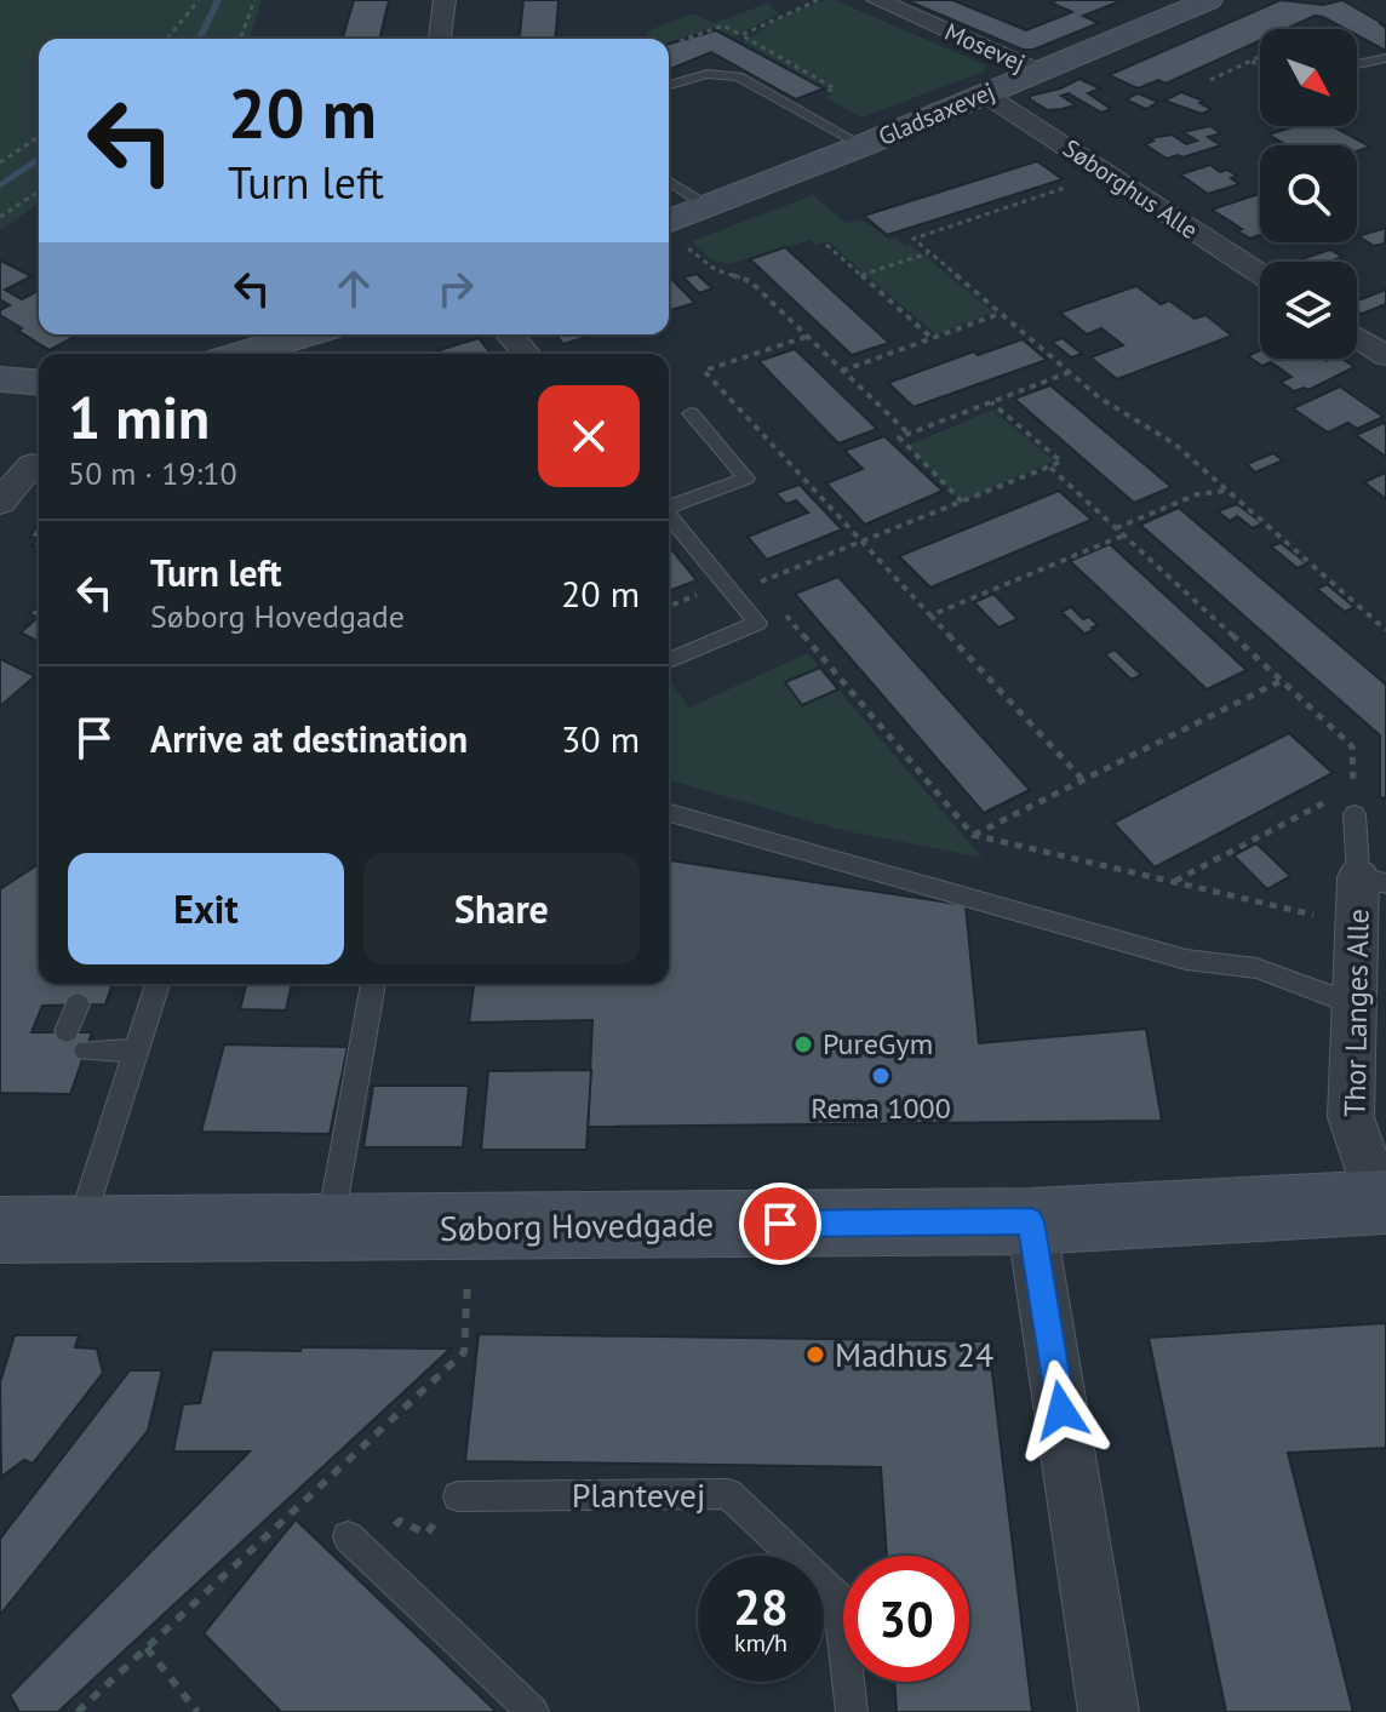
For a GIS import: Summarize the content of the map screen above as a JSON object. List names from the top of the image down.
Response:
{
  "streets": {
    "street": [
      "Mosevej",
      "Gladsaxevej",
      "Søborghus Alle",
      "Thor Langes Alle",
      "Søborg Hovedgade"
    ],
    "lane": ["Plantevej"]
  },
  "crossings": [
    ["Mosevej", "Gladsaxevej"],
    ["Gladsaxevej", "Søborghus Alle"],
    ["Thor Langes Alle", "Søborg Hovedgade"]
  ],
  "places": ["PureGym", "Rema 1000", "Madhus 24"],
  "north": "bottom right",
  "page": {
    "turn": ["20 m", "Turn left"],
    "heading": ["1 min", "50 m · 19:10"],
    "list": [
      {
        "name": "Turn left",
        "note": "Søborg Hovedgade",
        "value": "20 m"
      },
      {
        "name": "Arrive at destination",
        "value": "30 m"
      }
    ],
    "buttons": ["Exit", "Share"],
    "speed": "28 km/h",
    "limit": "30"
  }
}
